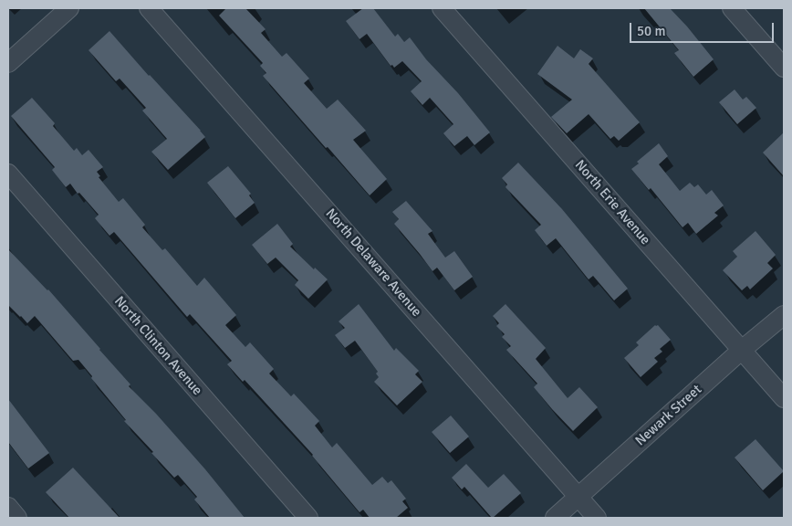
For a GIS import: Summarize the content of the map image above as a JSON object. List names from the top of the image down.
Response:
{
  "streets": {
    "street": [
      "North Erie Avenue",
      "North Delaware Avenue",
      "North Clinton Avenue",
      "Newark Street"
    ]
  },
  "crossings": [
    ["North Erie Avenue", "Newark Street"],
    ["North Delaware Avenue", "Newark Street"]
  ],
  "scale_bar": "50 m"
}
